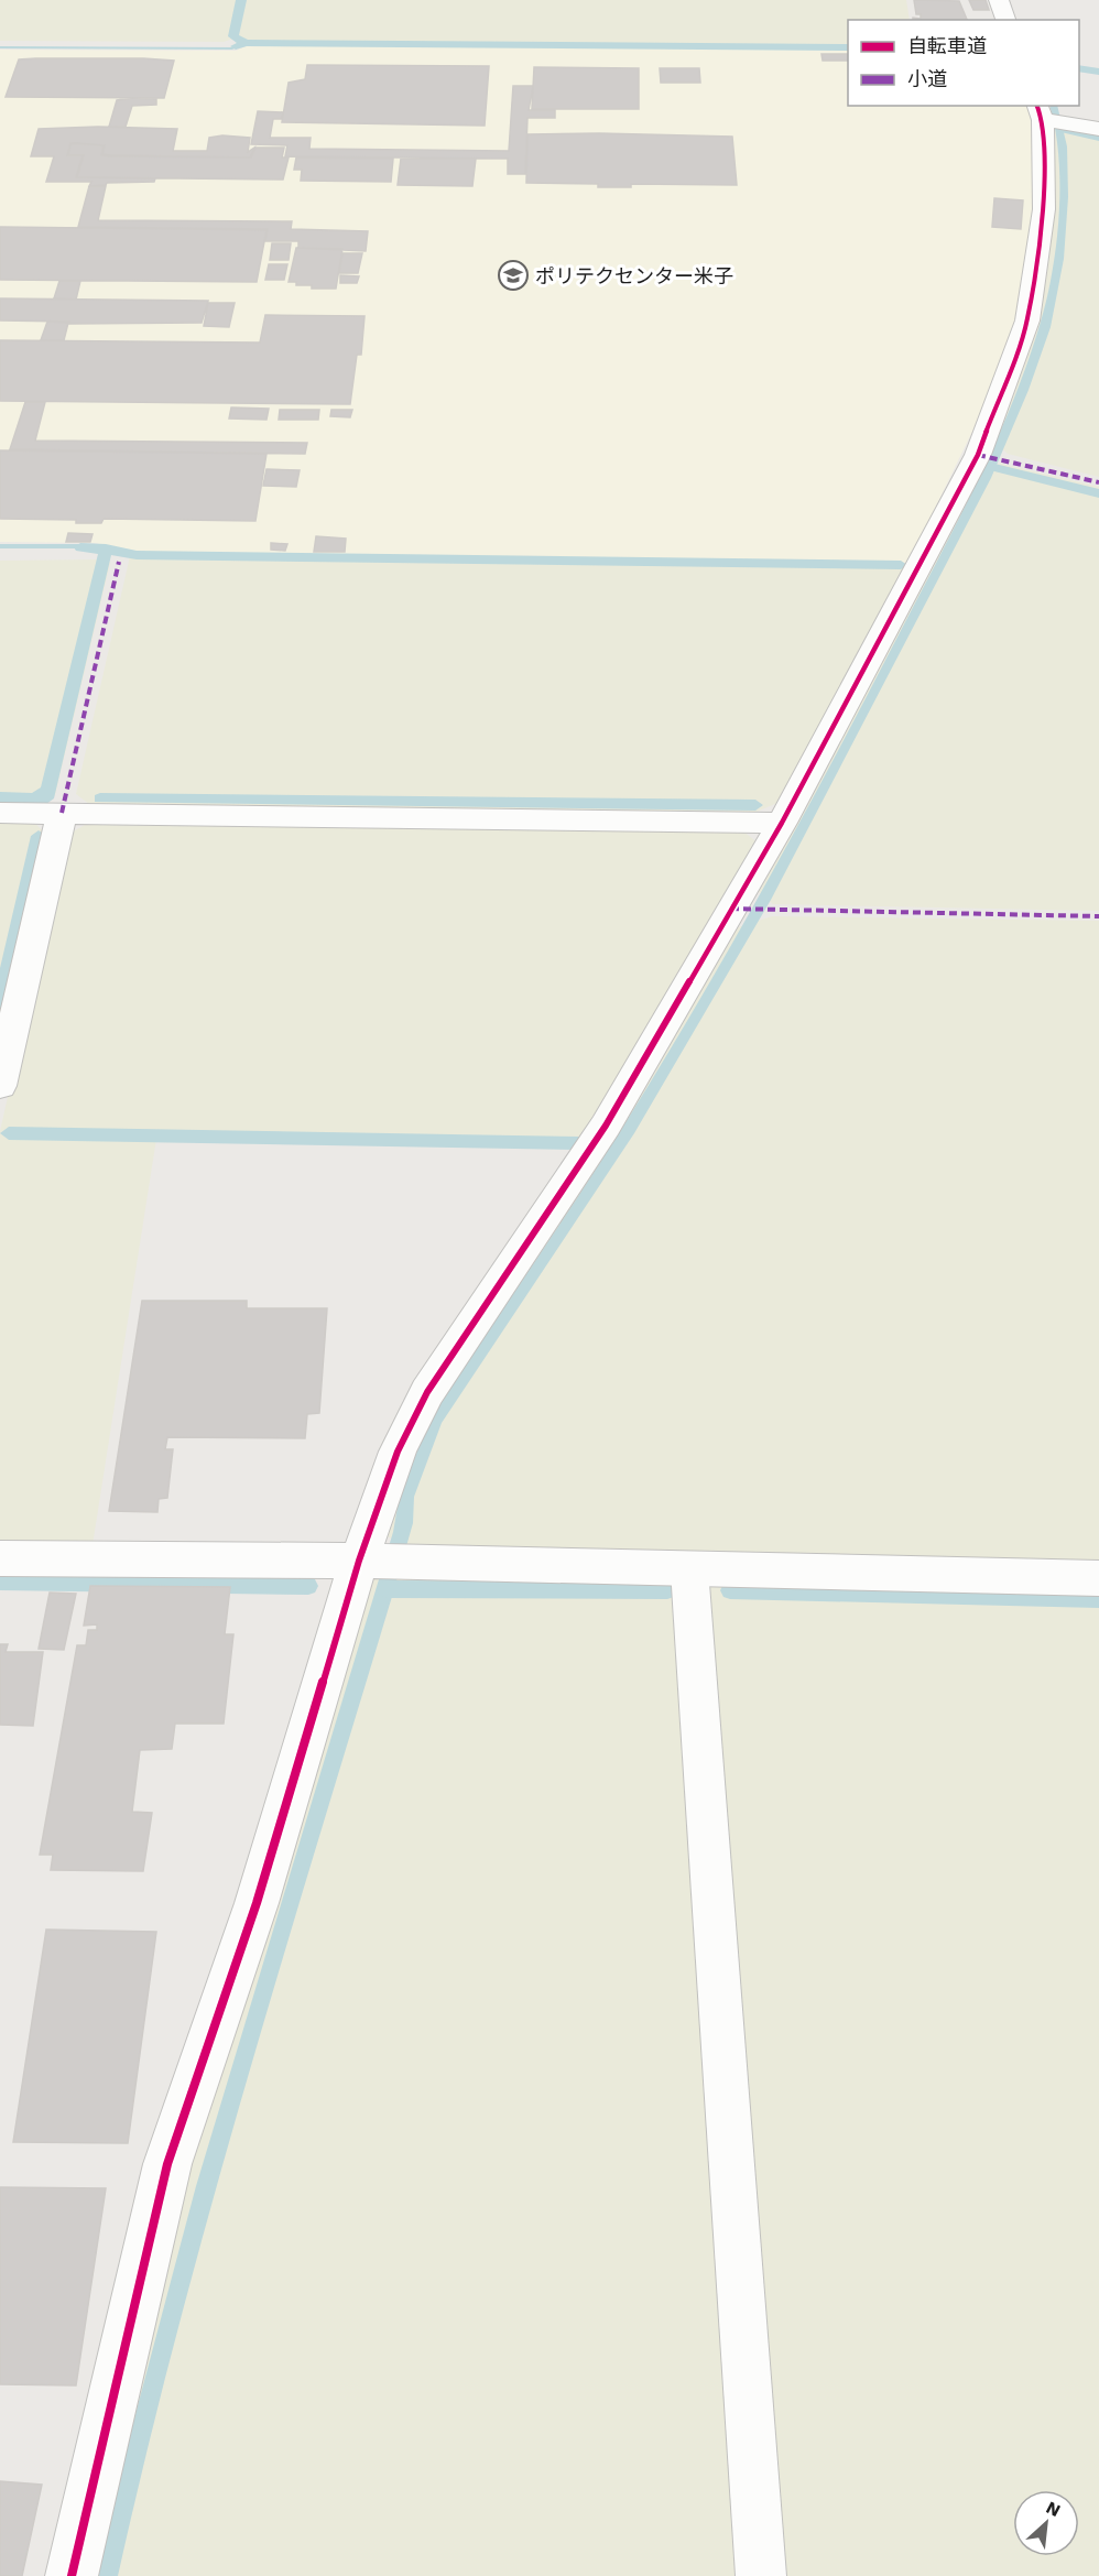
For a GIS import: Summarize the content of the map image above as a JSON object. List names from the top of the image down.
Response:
{
  "places": {
    "school or university": ["ポリテクセンター米子"]
  },
  "legend": ["自転車道", "小道"],
  "north": "top right"
}
